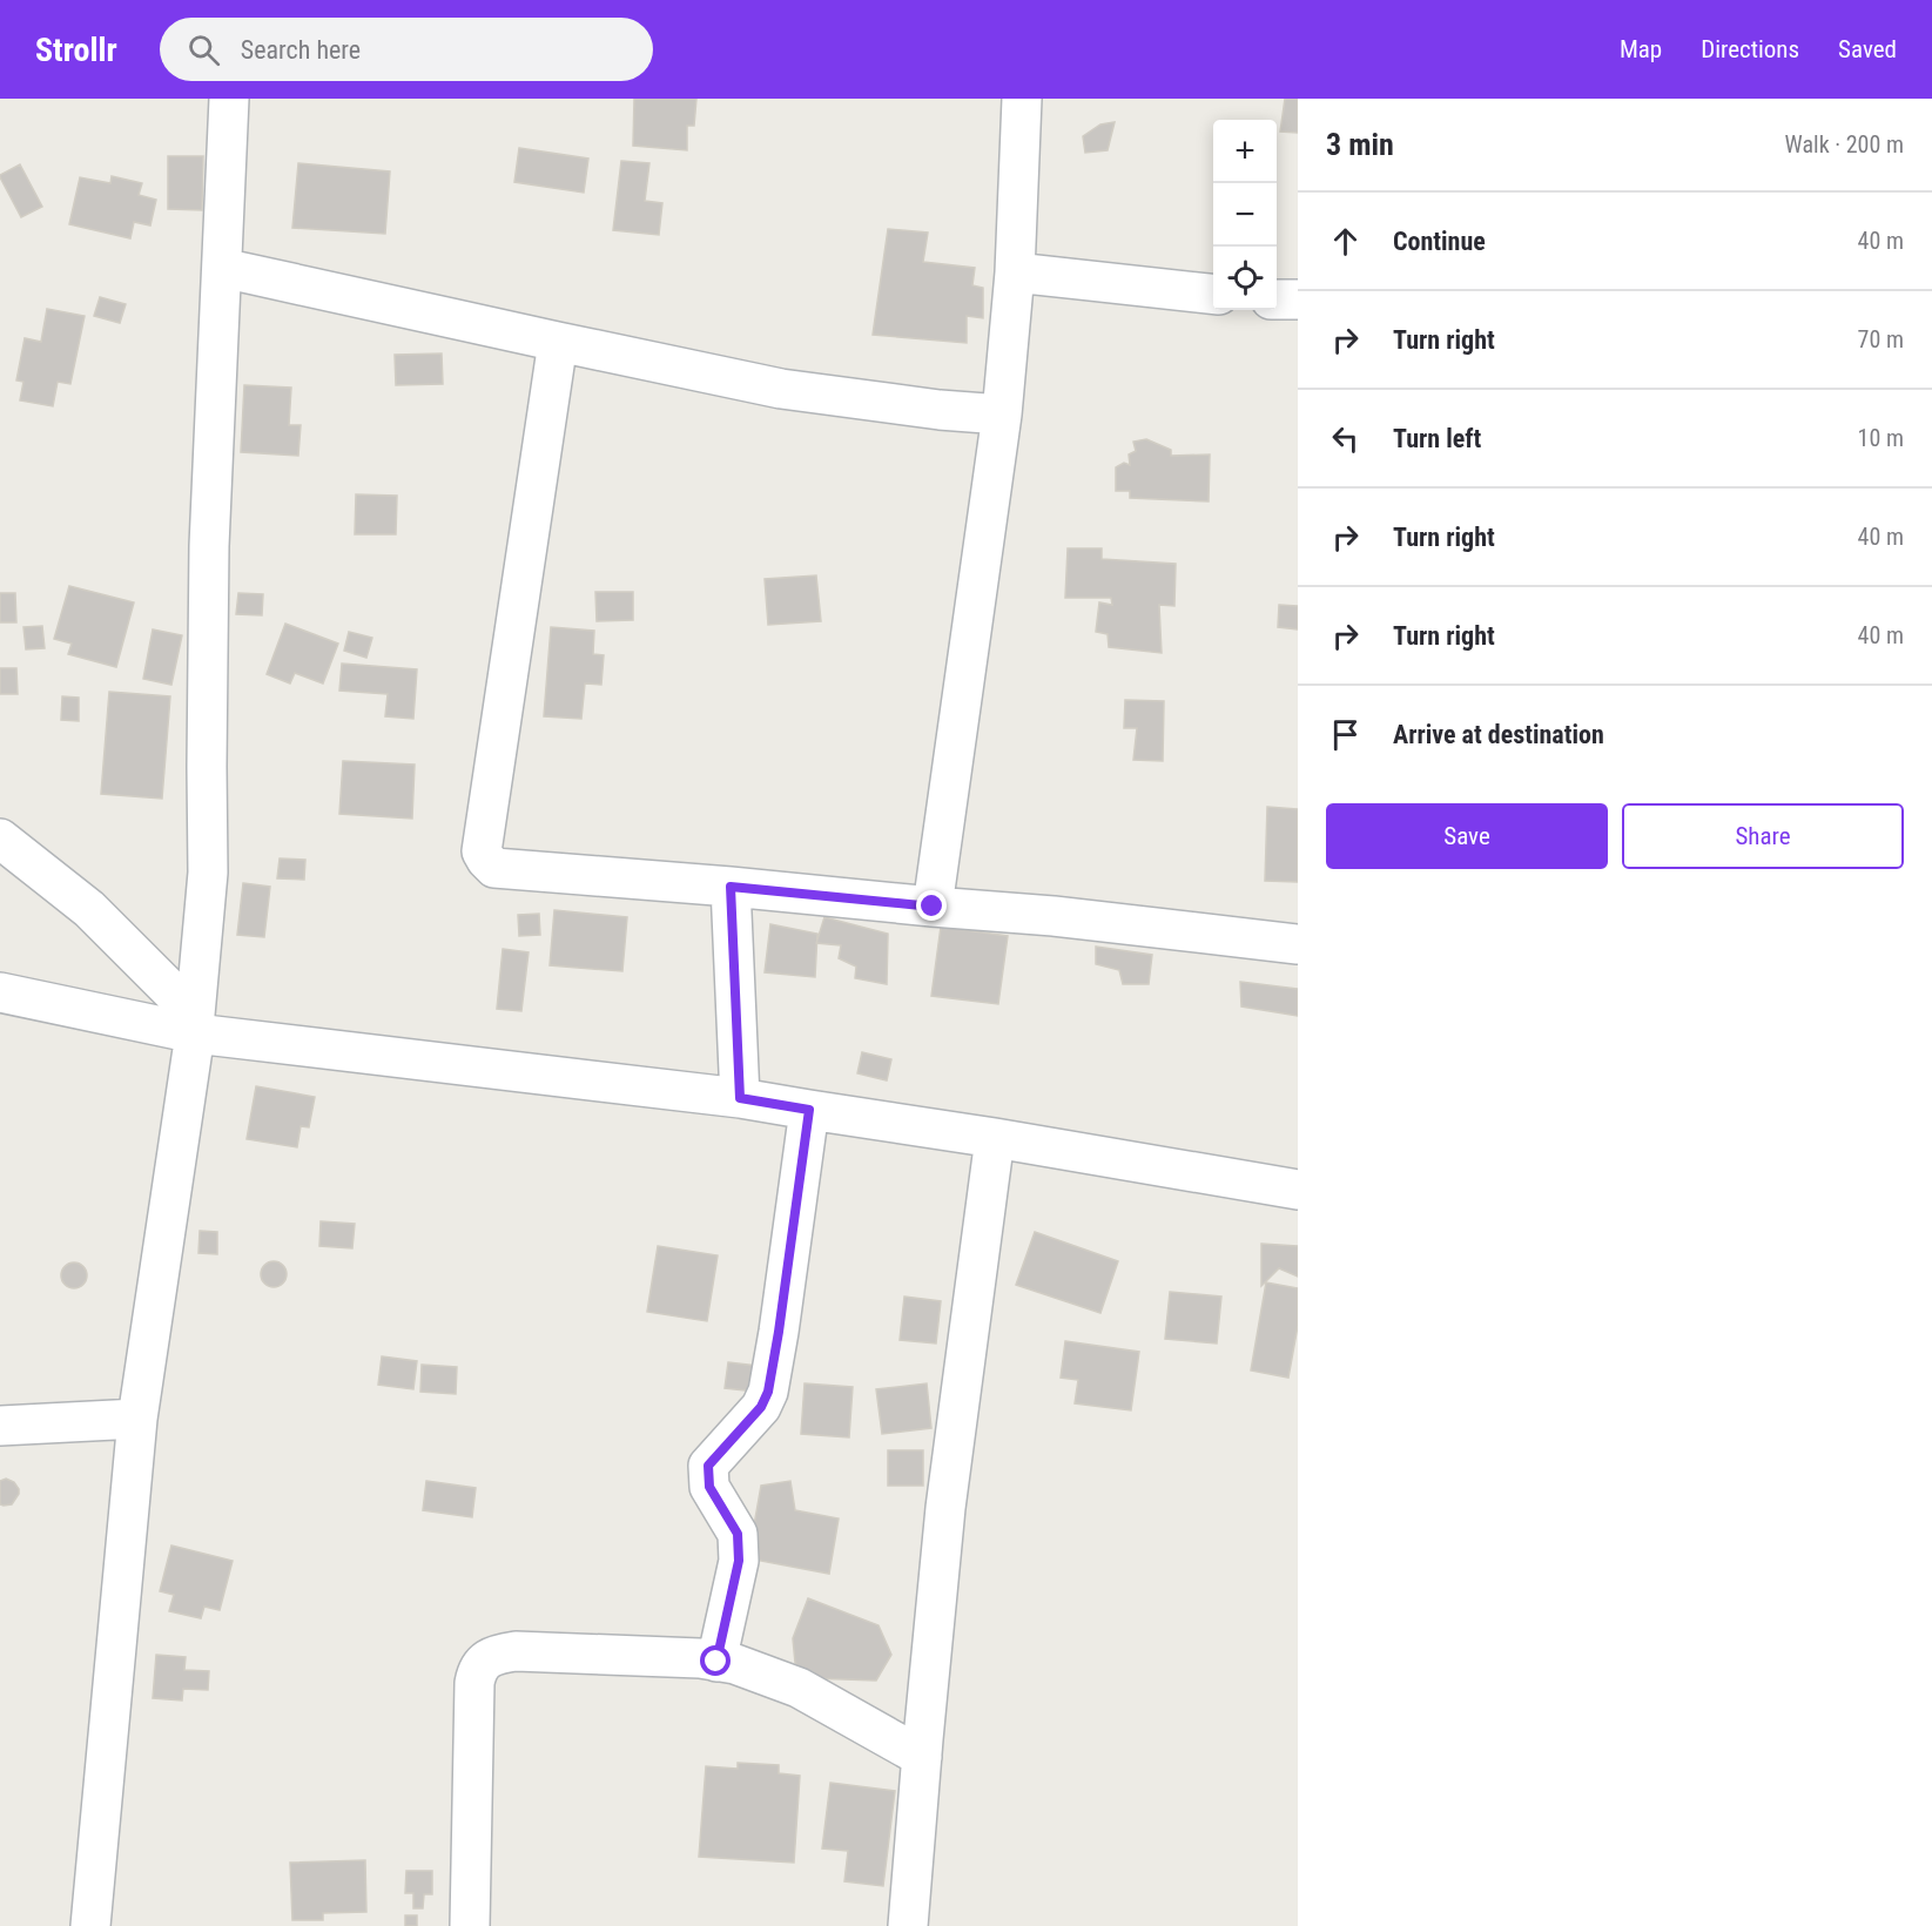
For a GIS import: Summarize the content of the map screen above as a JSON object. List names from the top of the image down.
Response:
{
  "page": {
    "header": "Strollr",
    "search": "Search here",
    "nav": ["Map", "Directions", "Saved"],
    "heading": ["3 min", "Walk · 200 m"],
    "map_buttons": ["+", "−"],
    "list": [
      ["Continue", "40 m"],
      ["Turn right", "70 m"],
      ["Turn left", "10 m"],
      ["Turn right", "40 m"],
      ["Turn right", "40 m"],
      "Arrive at destination"
    ],
    "buttons": ["Save", "Share"]
  }
}
